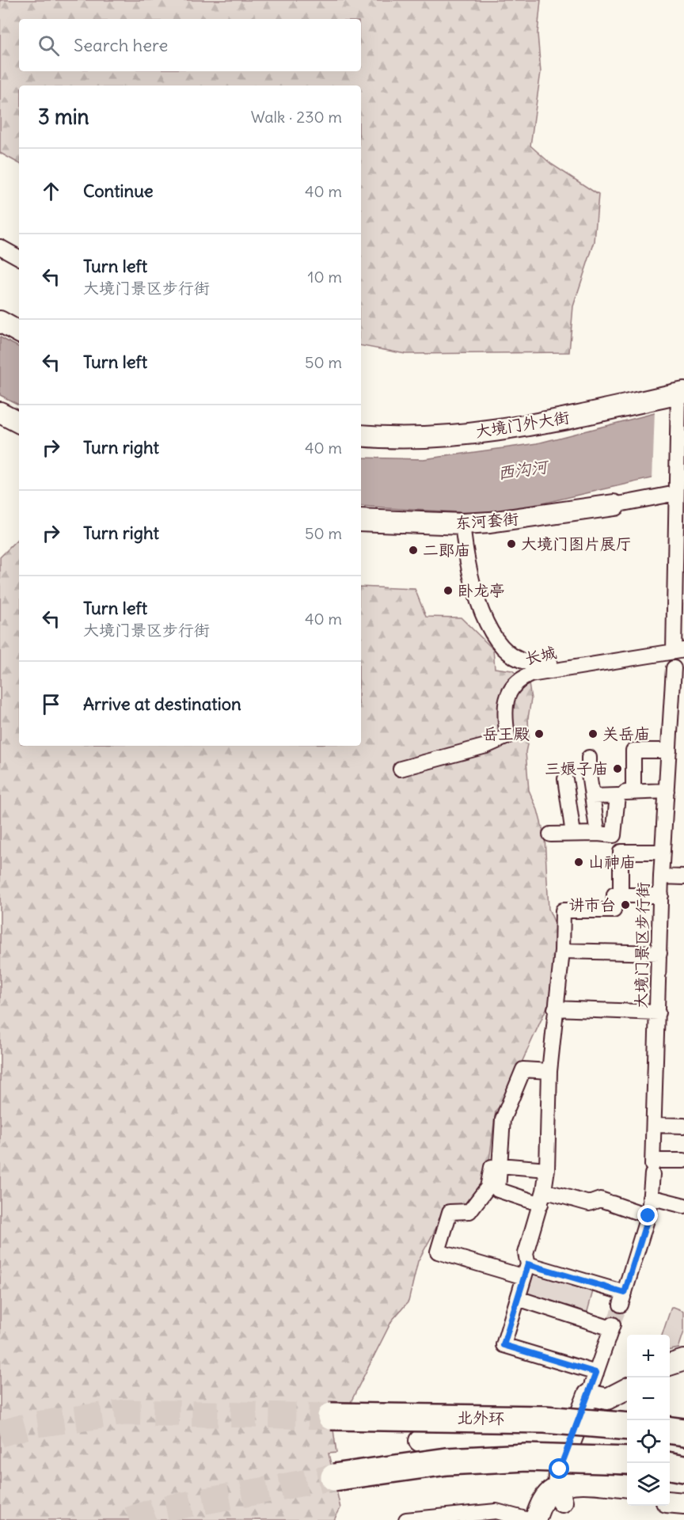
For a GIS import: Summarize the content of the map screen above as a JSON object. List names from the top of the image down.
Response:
{
  "streets": {
    "highway": ["北外环"],
    "street": [
      "大境门外大街",
      "东河套街",
      "长城",
      "大境门景区步行街"
    ]
  },
  "water": ["西沟河"],
  "places": [
    "大境门图片展厅",
    "二郎庙",
    "卧龙亭",
    "岳王殿",
    "关岳庙",
    "三娘子庙",
    "山神庙",
    "讲市台"
  ],
  "page": {
    "search": "Search here",
    "heading": ["3 min", "Walk · 230 m"],
    "list": [
      ["Continue", "40 m"],
      ["Turn left", "大境门景区步行街", "10 m"],
      ["Turn left", "50 m"],
      ["Turn right", "40 m"],
      ["Turn right", "50 m"],
      ["Turn left", "大境门景区步行街", "40 m"],
      "Arrive at destination"
    ],
    "map_buttons": ["+", "−"]
  }
}
